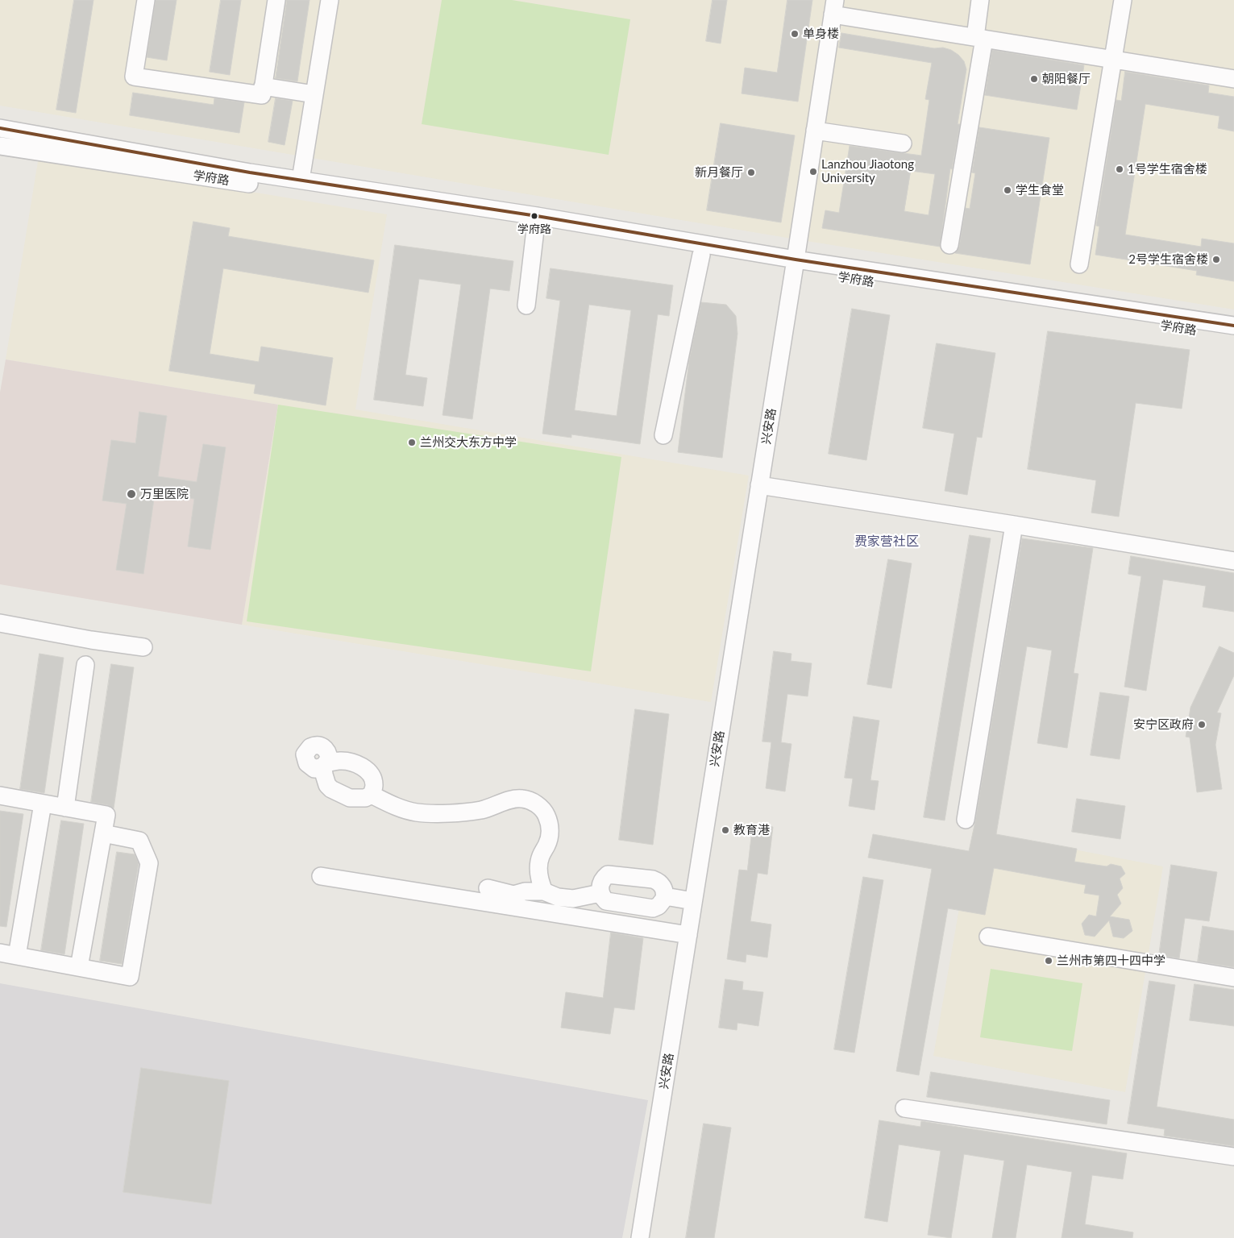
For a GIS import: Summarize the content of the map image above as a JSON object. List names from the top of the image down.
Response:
{
  "streets": {
    "street": ["学府路", "兴安路"]
  },
  "crossings": [
    ["学府路", "兴安路"]
  ],
  "districts": ["费家营社区"],
  "places": [
    "单身楼",
    "朝阳餐厅",
    "1号学生宿舍楼",
    "Lanzhou Jiaotong University",
    "新月餐厅",
    "学生食堂",
    "学府路",
    "2号学生宿舍楼",
    "兰州交大东方中学",
    "万里医院",
    "安宁区政府",
    "教育港",
    "兰州市第四十四中学"
  ]
}
